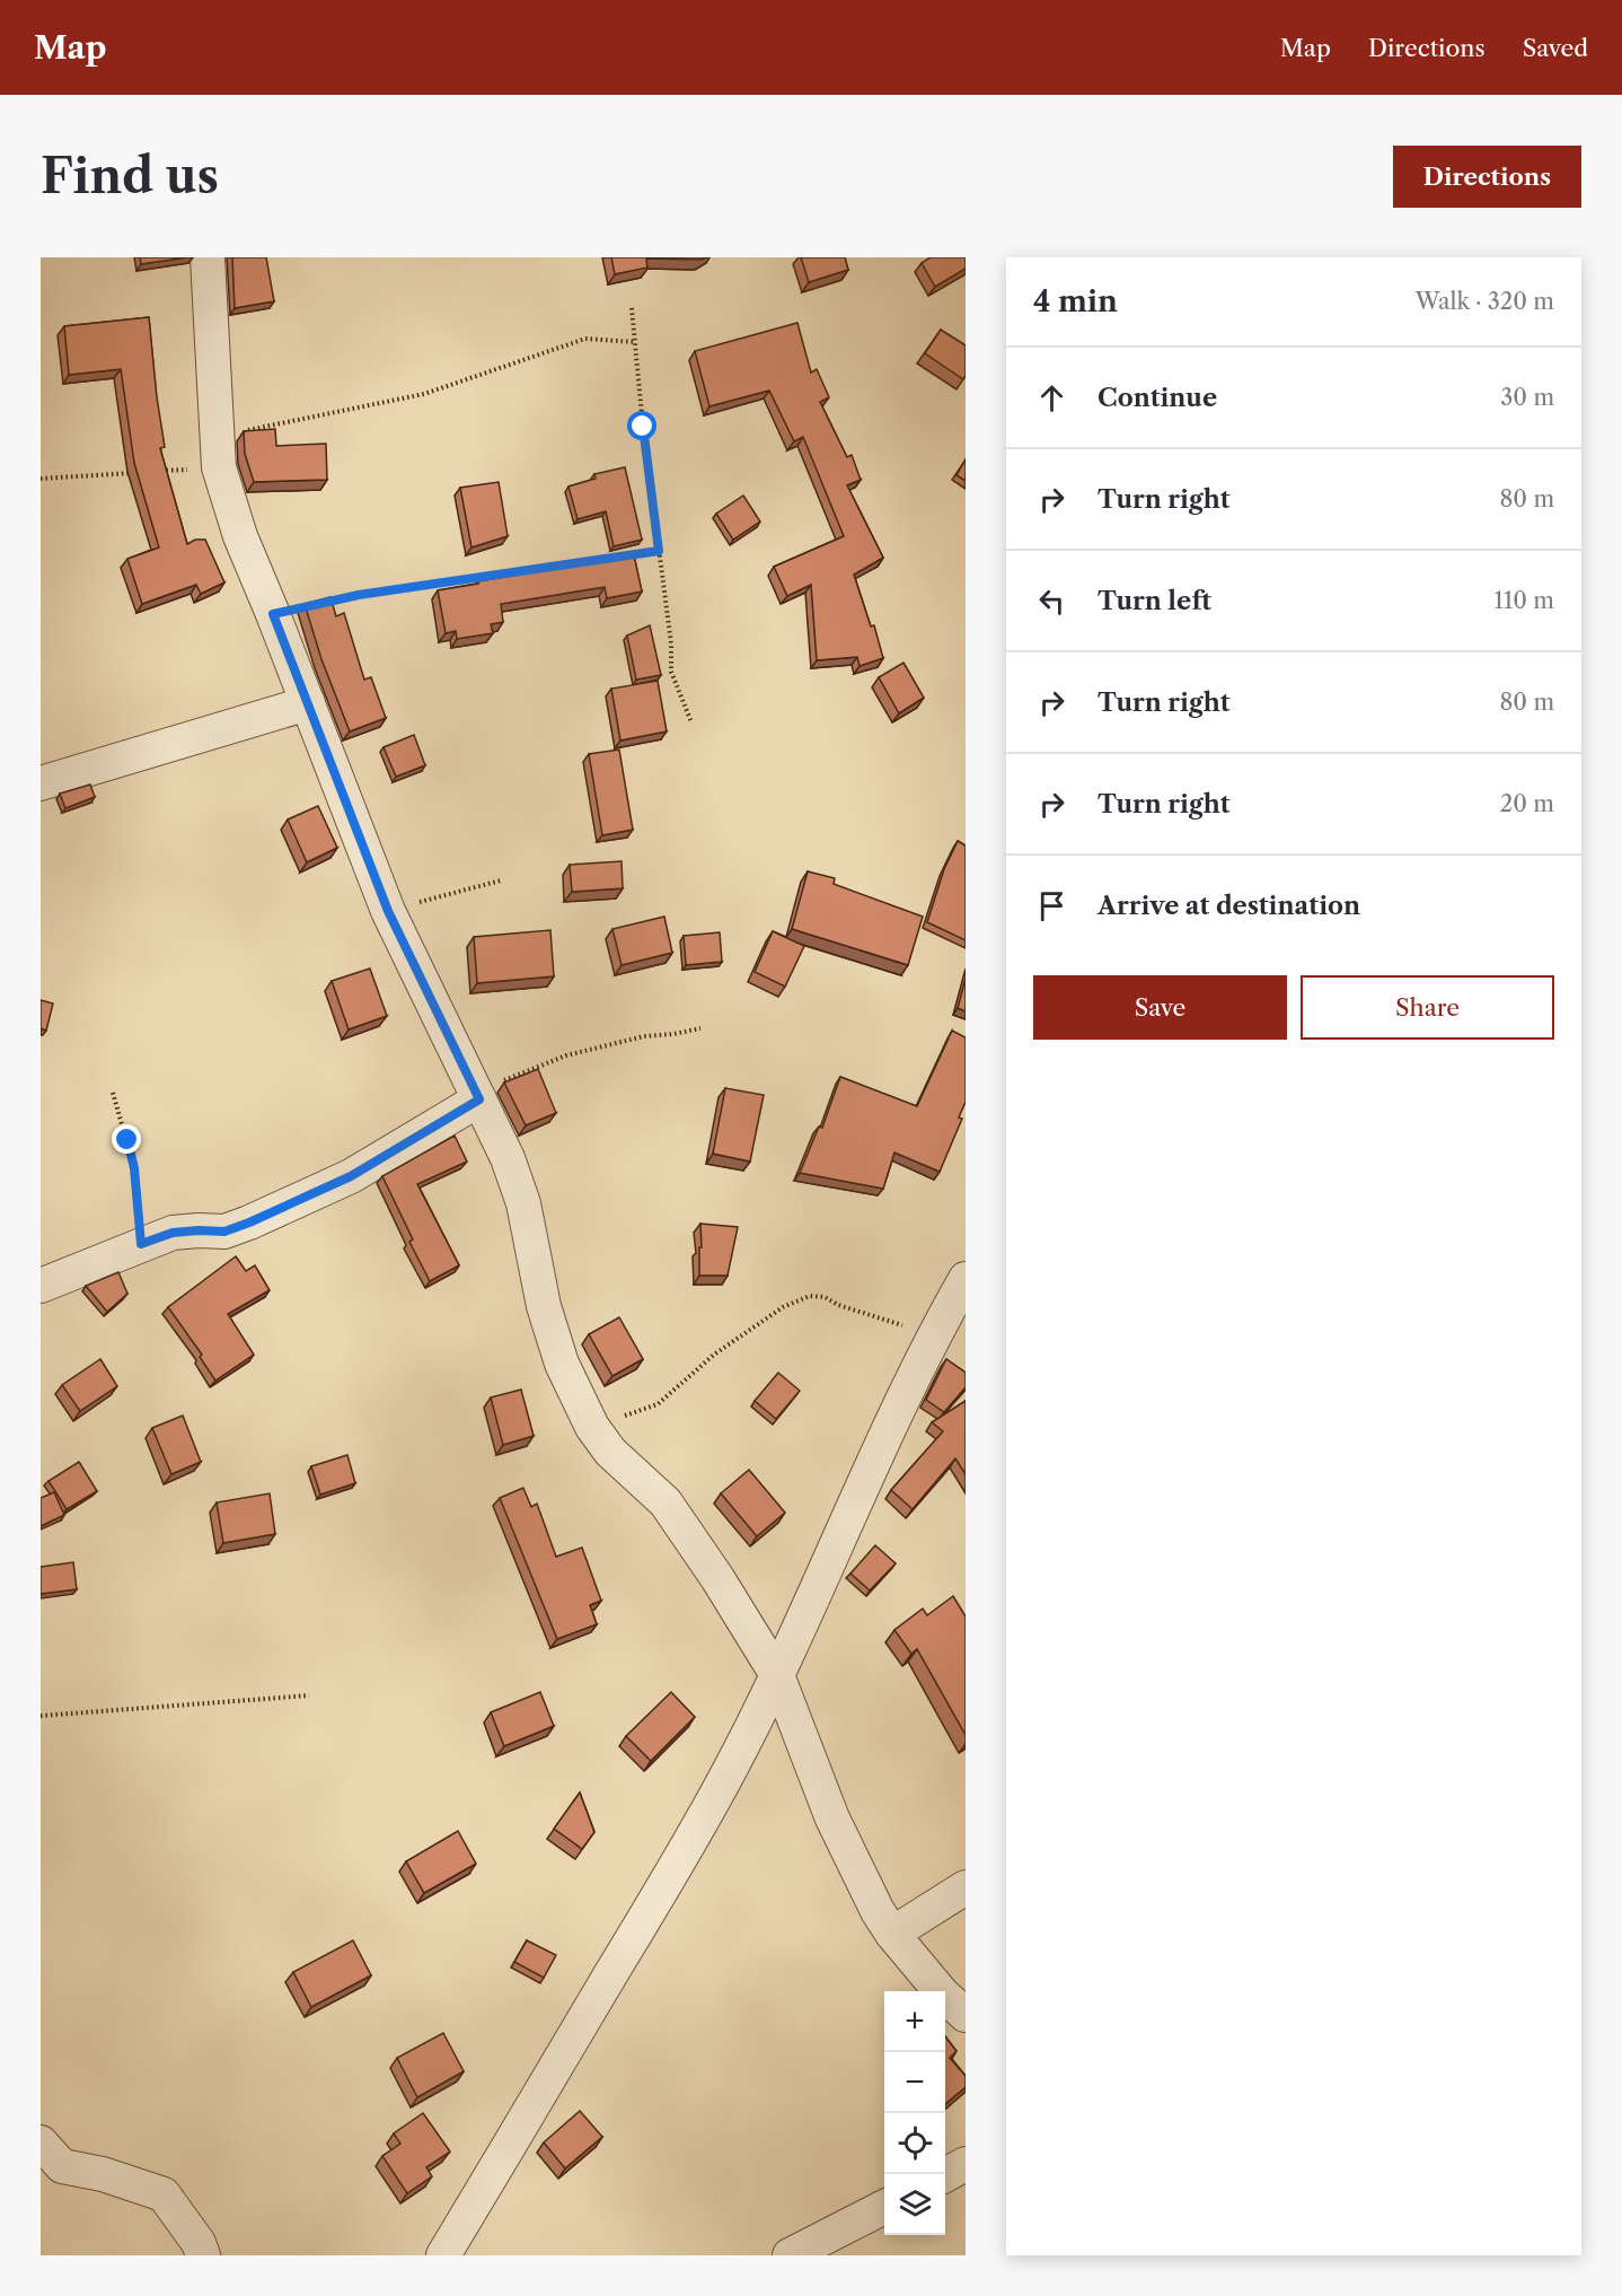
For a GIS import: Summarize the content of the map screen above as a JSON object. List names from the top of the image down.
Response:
{
  "page": {
    "header": "Map",
    "nav": ["Map", "Directions", "Saved"],
    "buttons": [
      "Directions",
      ["Save", "Share"]
    ],
    "title": "Find us",
    "heading": ["4 min", "Walk · 320 m"],
    "list": [
      ["Continue", "30 m"],
      ["Turn right", "80 m"],
      ["Turn left", "110 m"],
      ["Turn right", "80 m"],
      ["Turn right", "20 m"],
      "Arrive at destination"
    ],
    "map_buttons": ["+", "−"]
  }
}
